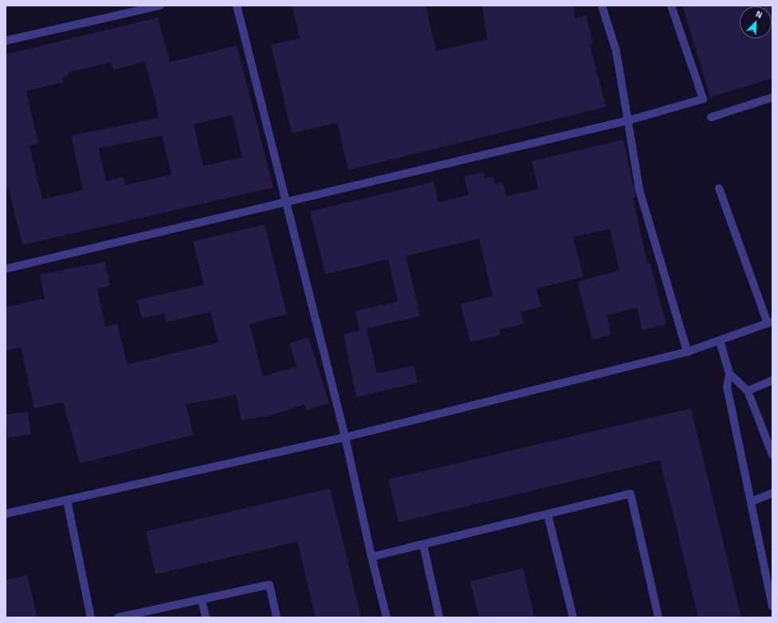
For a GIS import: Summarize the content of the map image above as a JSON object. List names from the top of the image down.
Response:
{
  "north": "top right"
}
